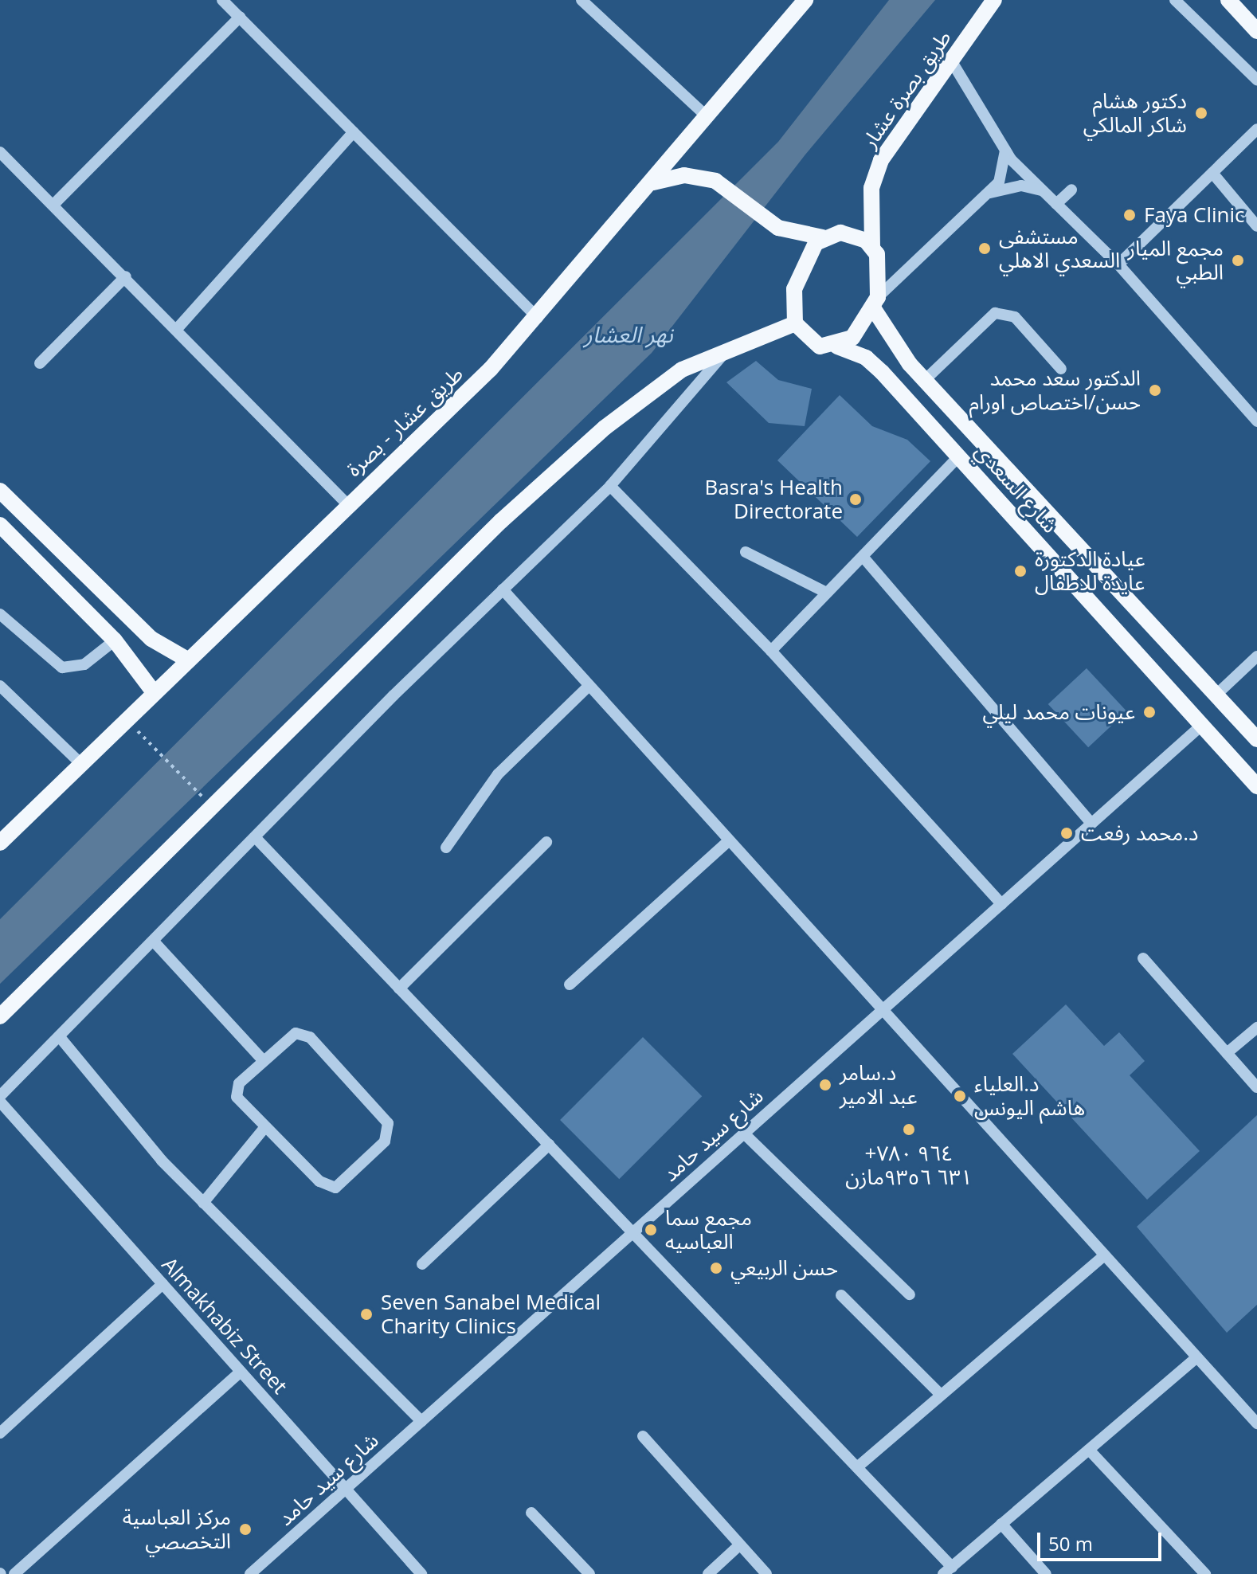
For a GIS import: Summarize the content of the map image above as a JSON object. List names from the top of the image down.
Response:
{
  "streets": {
    "main road": ["طريق بصرة عشار", "طريق عشار - بصرة", "شارع السعدي"],
    "street": ["شارع سيد حامد", "Almakhabiz Street"]
  },
  "crossings": [
    ["طريق بصرة عشار", "شارع السعدي"],
    ["شارع السعدي", "شارع سيد حامد"],
    ["شارع سيد حامد", "Almakhabiz Street"]
  ],
  "water": ["نهر العشار"],
  "places": [
    "دكتور هشام شاكر المالكي",
    "Faya Clinic",
    "مستشفى السعدي الاهلي",
    "مجمع الميار الطبي",
    "الدكتور سعد محمد حسن/اختصاص اورام",
    "Basra's Health Directorate",
    "عيادة الدكتورة عايدة للاطفال",
    "عيونات محمد ليلي",
    "د.محمد رفعت",
    "د.سامر عبد الامير",
    "د.العلياء هاشم اليونس",
    "+٩٦٤ ٧٨٠ ٦٣١ ٩٣٥٦مازن",
    "مجمع سما العباسيه",
    "حسن الربيعي",
    "Seven Sanabel Medical Charity Clinics",
    "مركز العباسية التخصصي"
  ],
  "scale_bar": "50 m"
}
